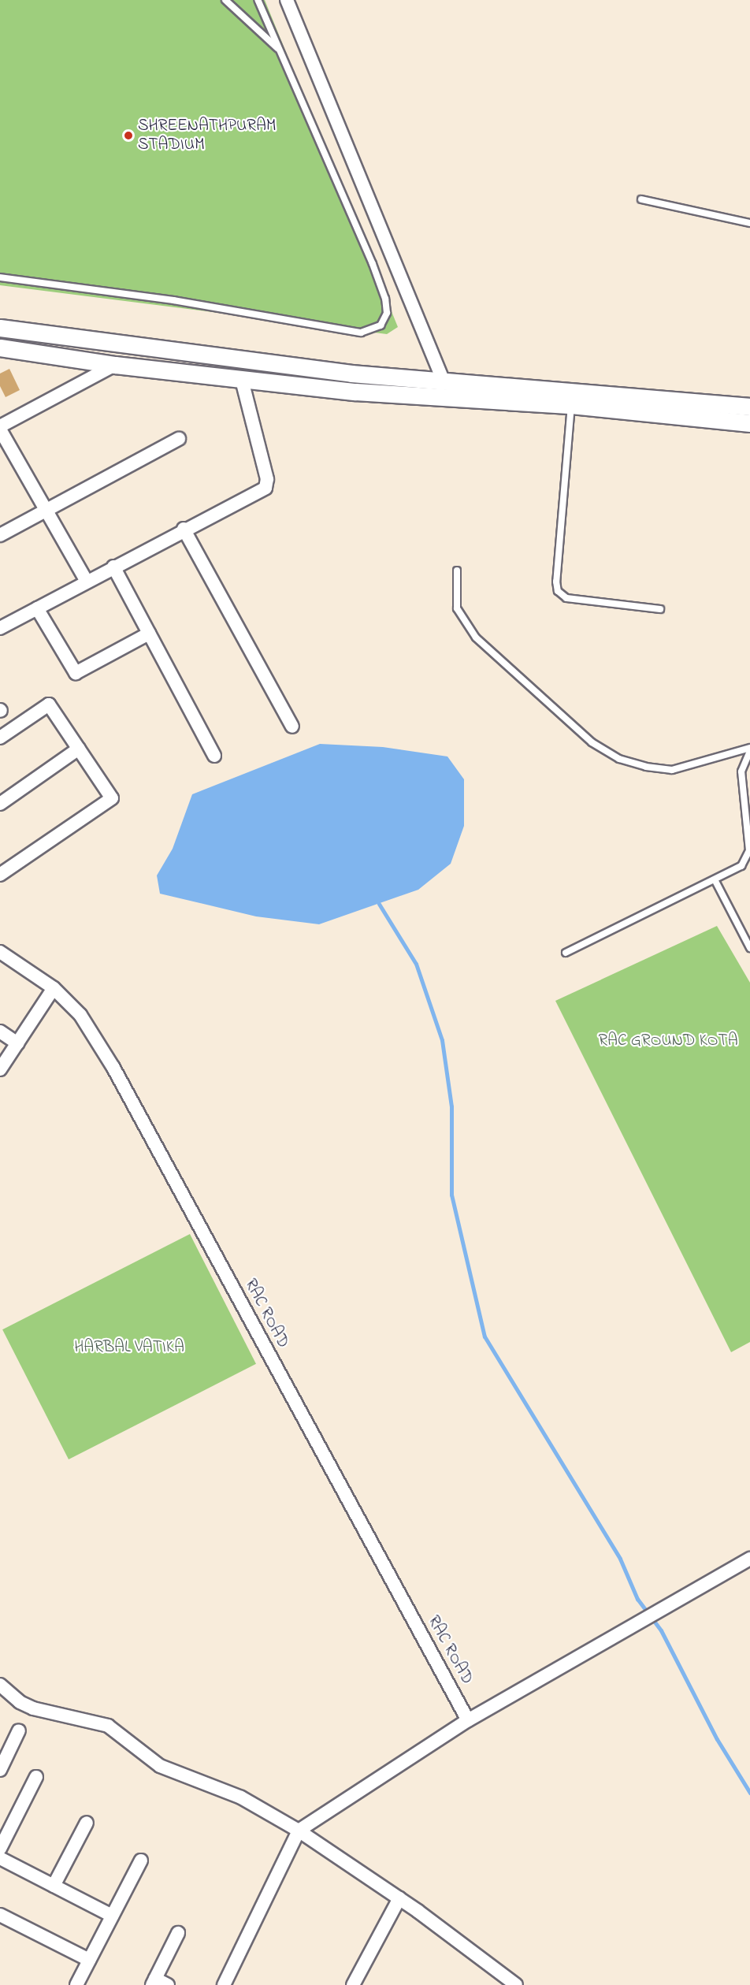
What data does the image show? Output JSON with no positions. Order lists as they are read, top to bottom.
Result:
{
  "streets": {
    "street": ["RAC ROAD"]
  },
  "parks": ["RAC GROUND KOTA", "HARBAL VATIKA"],
  "places": ["SHREENATHPURAM STADIUM"]
}
